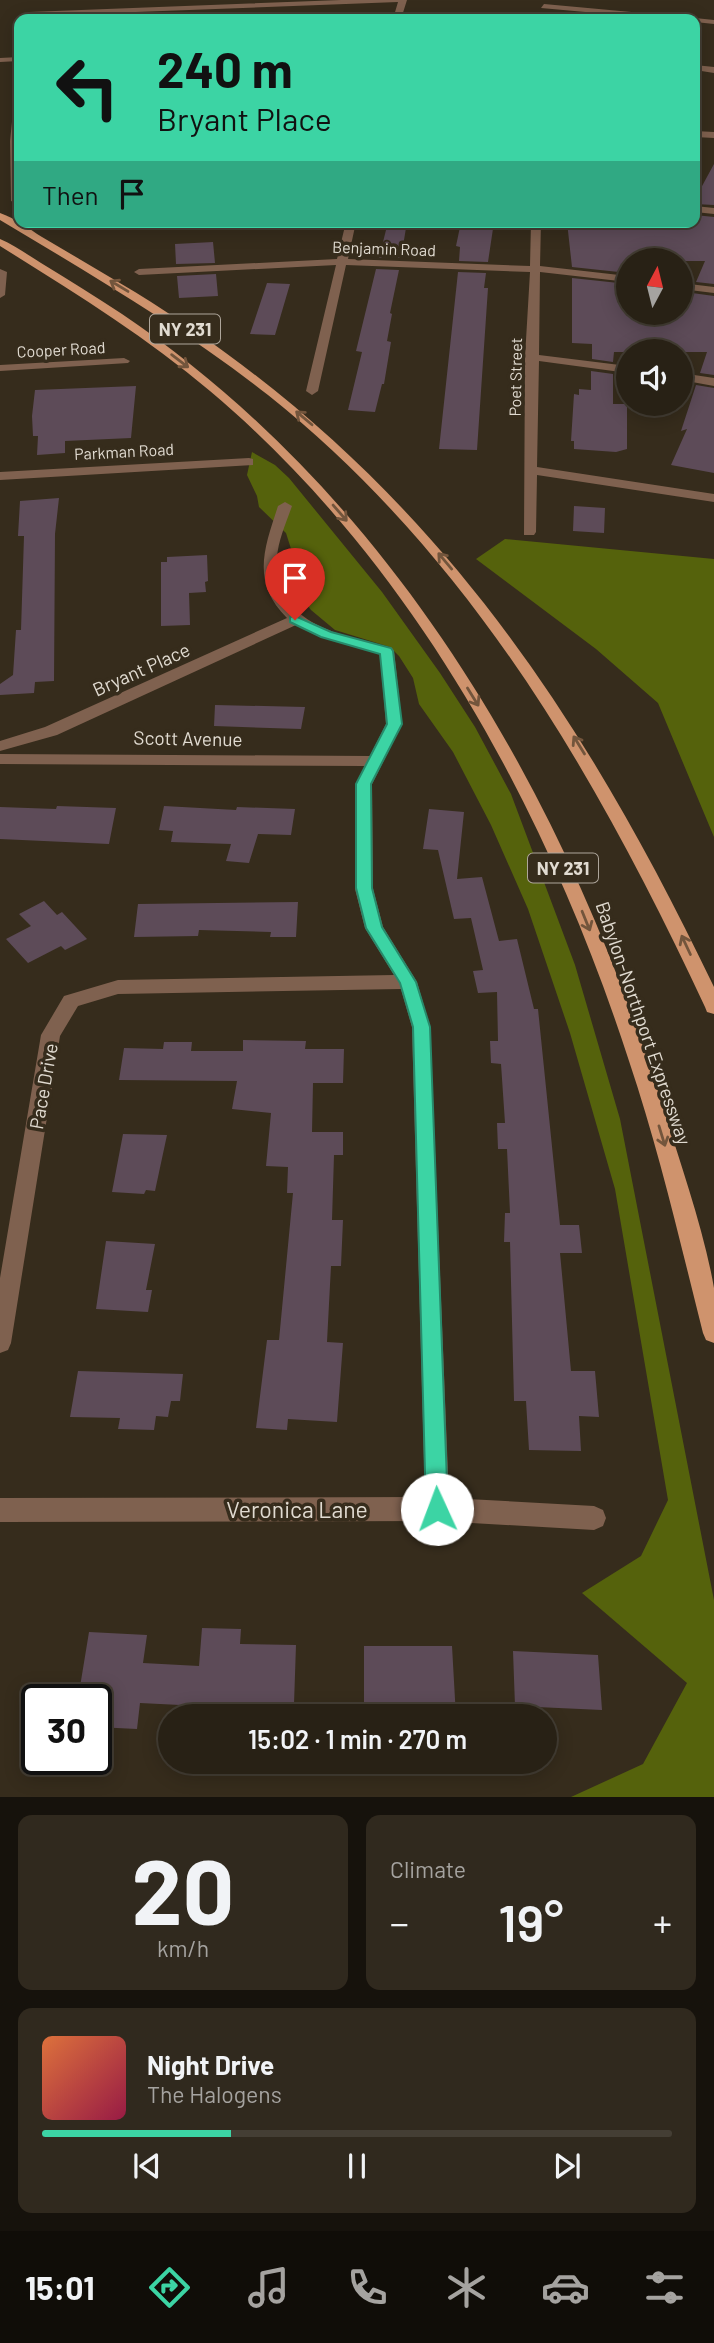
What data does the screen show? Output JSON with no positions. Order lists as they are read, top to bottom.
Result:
{
  "streets": {
    "main road": ["NY 231", "Babylon-Northport Expressway"],
    "street": [
      "Benjamin Road",
      "Cooper Road",
      "Poet Street",
      "Parkman Road",
      "Bryant Place",
      "Scott Avenue",
      "Pace Drive",
      "Veronica Lane"
    ]
  },
  "crossings": [
    ["Benjamin Road", "Poet Street"]
  ],
  "north": "top",
  "page": {
    "turn": ["240 m", "Bryant Place"],
    "then": "Then",
    "limit": "30",
    "trip": "15:02 · 1 min · 270 m",
    "tile": [
      ["20", "km/h"],
      "Climate"
    ],
    "heat": ["−", "19°", "+"],
    "song": ["Night Drive", "The Halogens"],
    "tabs": "15:01"
  }
}
